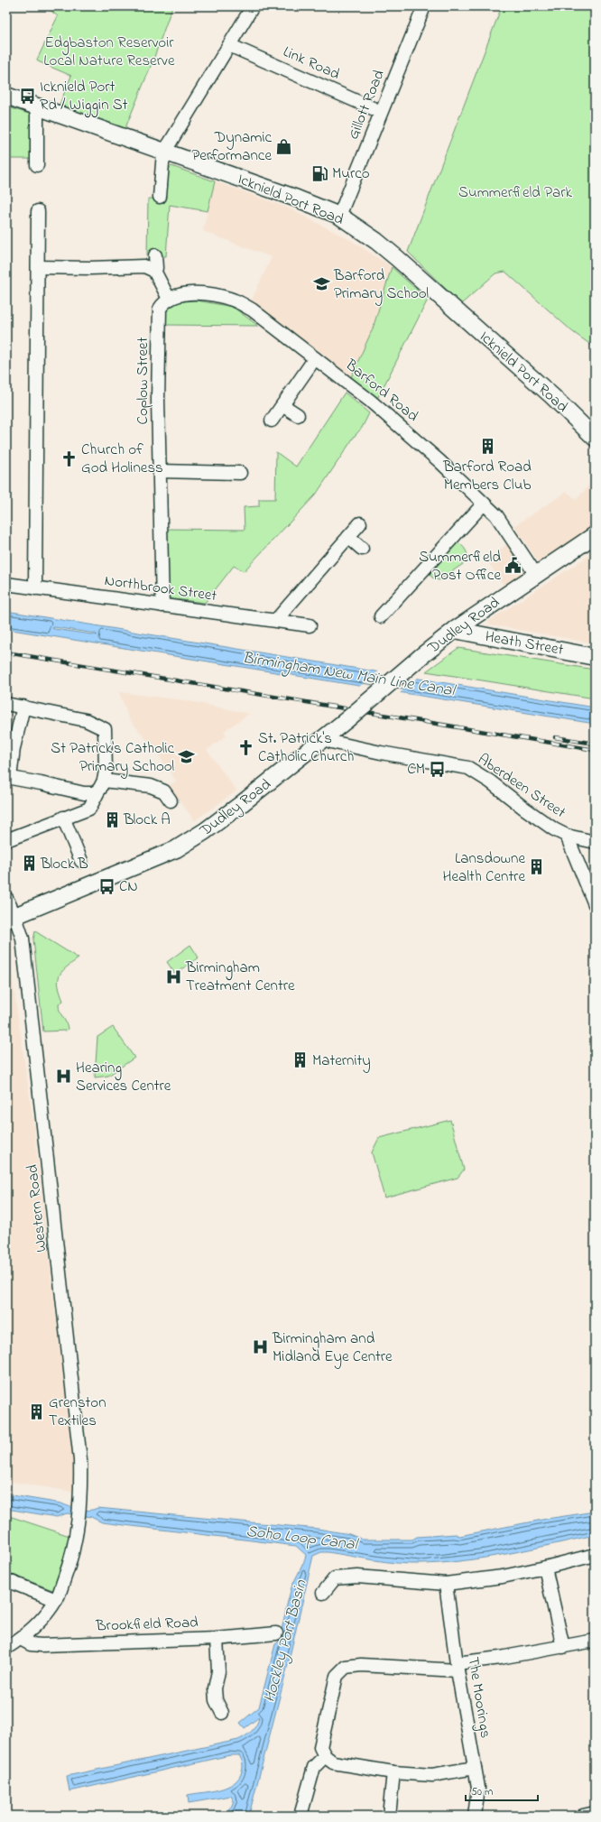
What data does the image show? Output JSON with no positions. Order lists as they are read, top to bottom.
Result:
{
  "streets": {
    "main road": ["Icknield Port Road", "Dudley Road", "Heath Street"],
    "street": [
      "Link Road",
      "Gillott Road",
      "Coplow Street",
      "Barford Road",
      "Northbrook Street",
      "Aberdeen Street",
      "Western Road",
      "Brookfield Road",
      "The Moorings"
    ]
  },
  "crossings": [
    ["Link Road", "Gillott Road"],
    ["Gillott Road", "Icknield Port Road"],
    ["Coplow Street", "Barford Road"],
    ["Coplow Street", "Northbrook Street"],
    ["Barford Road", "Dudley Road"],
    ["Dudley Road", "Heath Street"],
    ["Dudley Road", "Aberdeen Street"],
    ["Dudley Road", "Western Road"],
    ["Western Road", "Brookfield Road"]
  ],
  "water": ["Birmingham New Main Line Canal", "Soho Loop Canal", "Hockley Port Basin"],
  "parks": ["Edgbaston Reservoir Local Nature Reserve", "Summerfield Park"],
  "places": {
    "bus stop": ["Icknield Port Rd / Wiggin St", "CM", "CN"],
    "shop": ["Dynamic Performance"],
    "fuel station": ["Murco"],
    "school or university": ["Barford Primary School", "St Patrick's Catholic Primary School"],
    "building": [
      "Barford Road Members Club",
      "Block A",
      "Block B",
      "Lansdowne Health Centre",
      "Maternity",
      "Grenston Textiles"
    ],
    "church": ["Church of God Holiness", "St. Patrick's Catholic Church"],
    "public building": ["Summerfield Post Office"],
    "hospital": ["Birmingham Treatment Centre", "Hearing Services Centre", "Birmingham and Midland Eye Centre"]
  },
  "scale_bar": "50 m"
}
